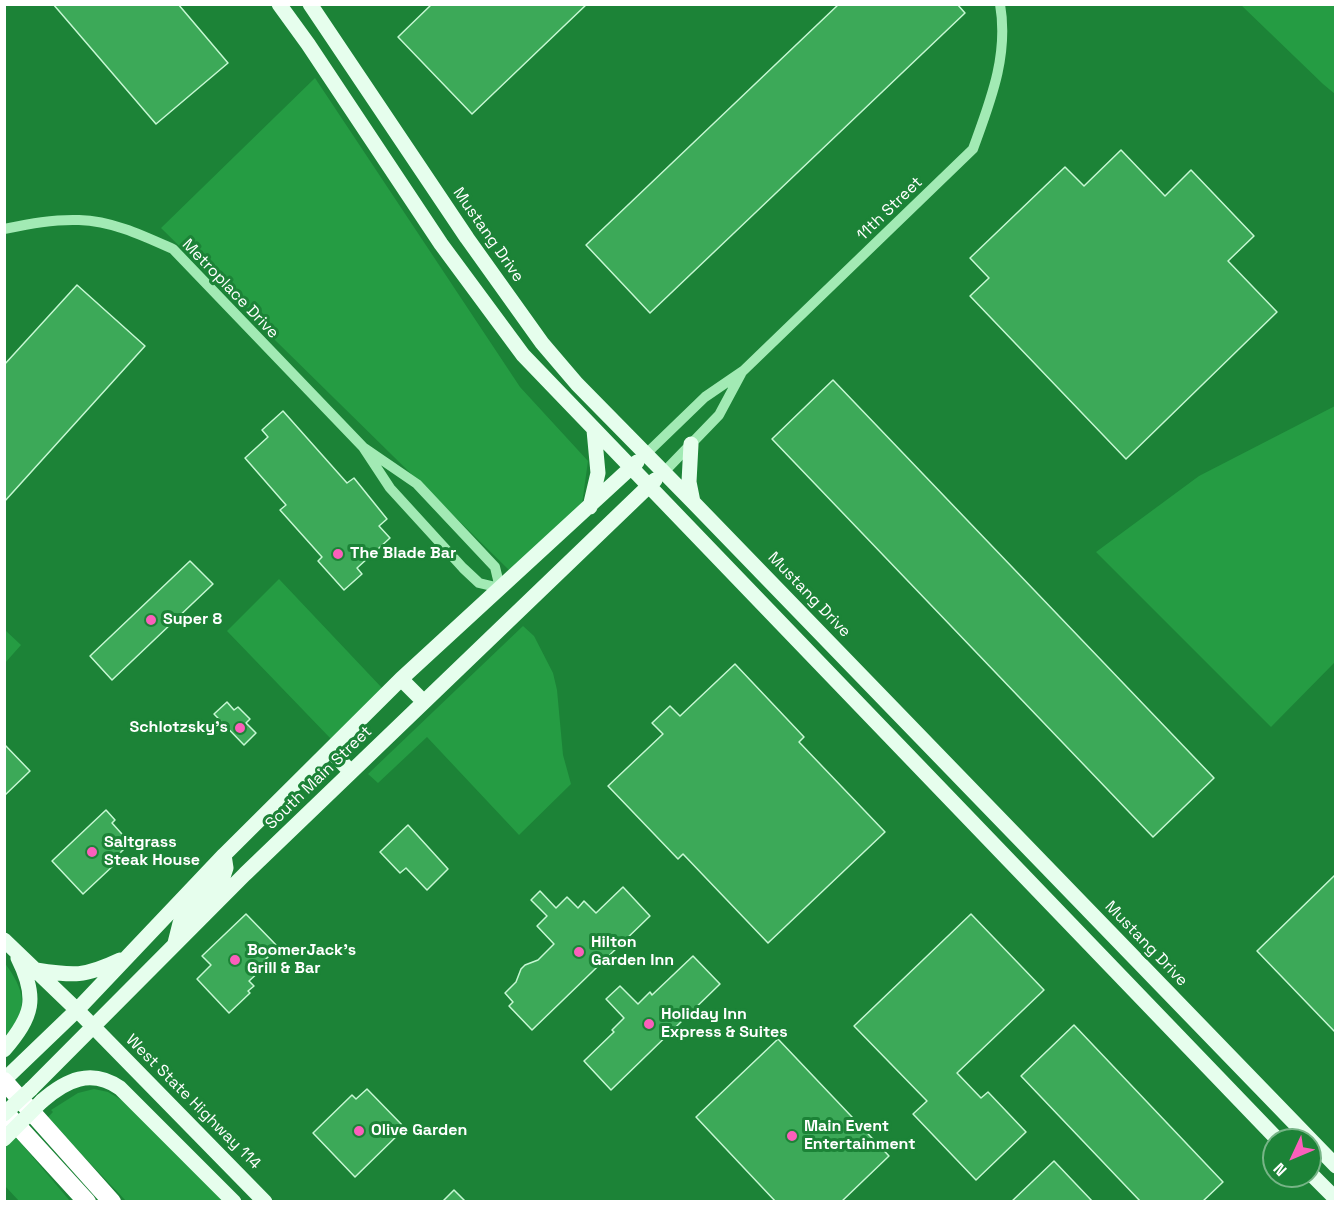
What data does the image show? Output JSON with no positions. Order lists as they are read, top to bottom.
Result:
{
  "streets": {
    "main road": ["Mustang Drive", "South Main Street", "West State Highway 114"],
    "street": ["11th Street", "Metroplace Drive"]
  },
  "crossings": [
    ["11th Street", "Mustang Drive"],
    ["11th Street", "South Main Street"],
    ["Mustang Drive", "South Main Street"],
    ["Metroplace Drive", "South Main Street"],
    ["South Main Street", "West State Highway 114"]
  ],
  "places": [
    "The Blade Bar",
    "Super 8",
    "Schlotzsky's",
    "Saltgrass Steak House",
    "Hilton Garden Inn",
    "BoomerJack's Grill & Bar",
    "Holiday Inn Express & Suites",
    "Olive Garden",
    "Main Event Entertainment"
  ],
  "north": "bottom left"
}
